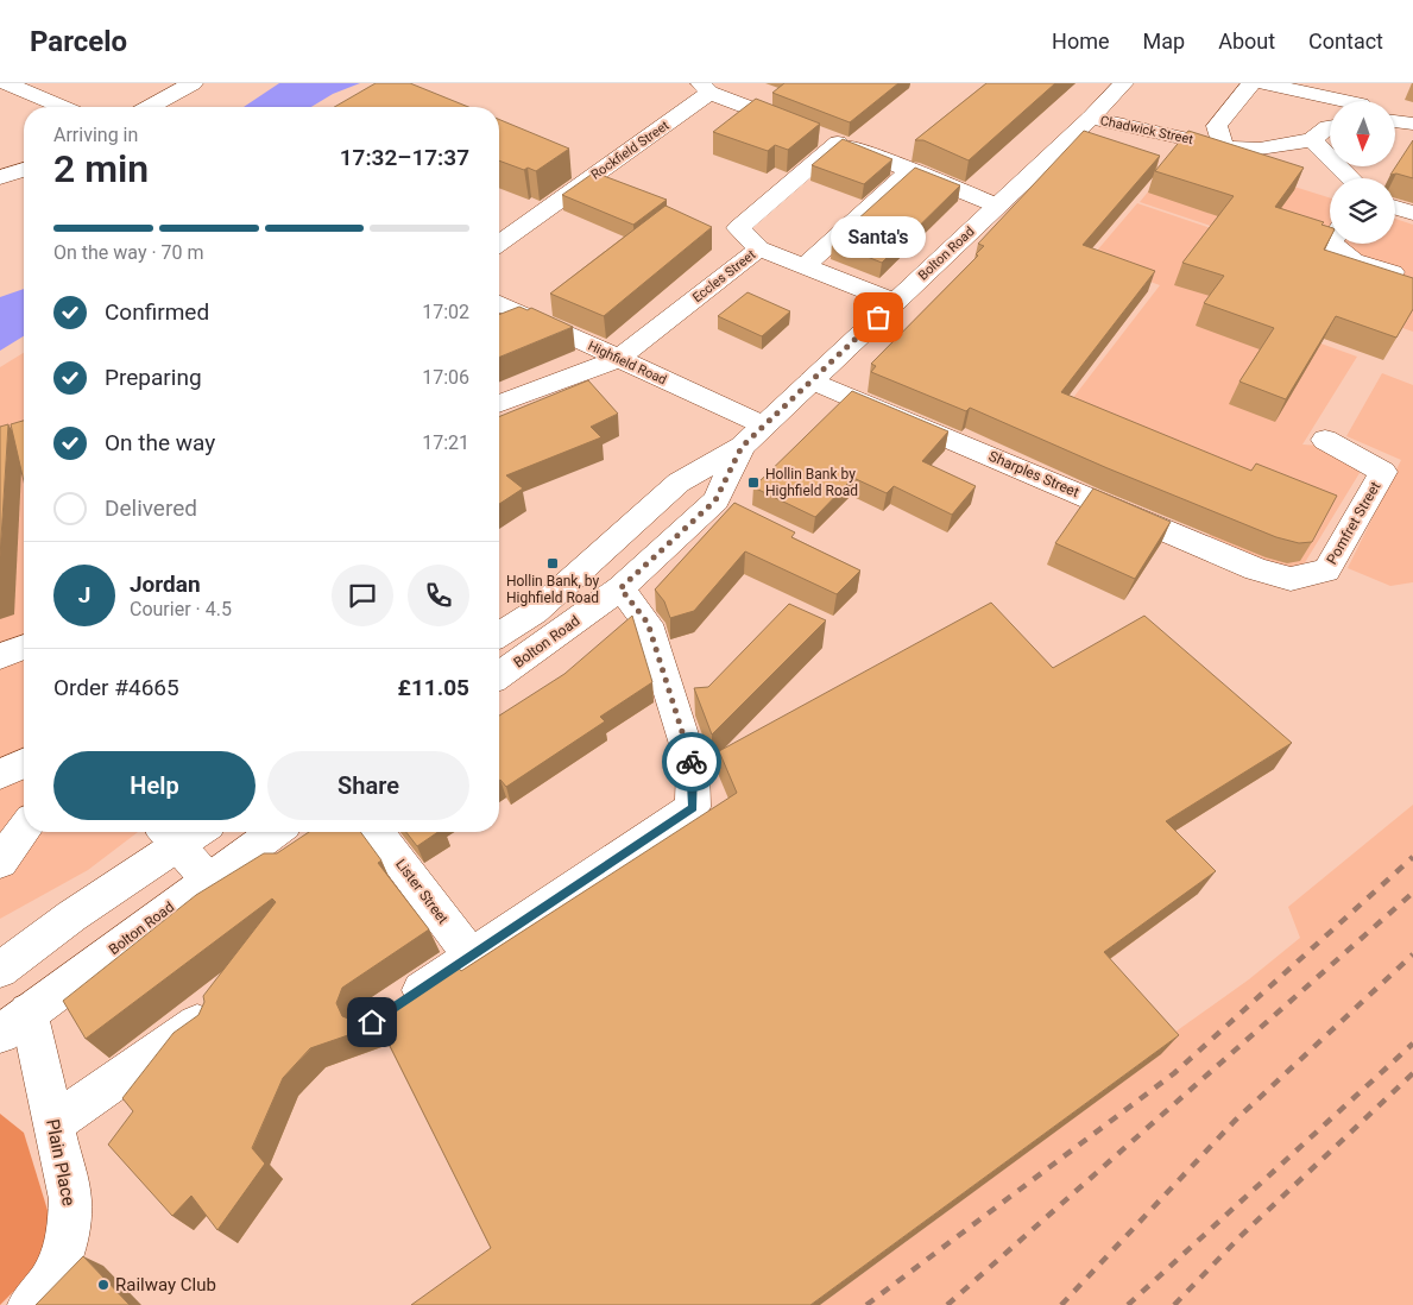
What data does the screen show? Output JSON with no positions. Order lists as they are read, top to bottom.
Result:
{
  "streets": {
    "main road": [
      "Chadwick Street",
      "Rockfield Street",
      "Bolton Road",
      "Eccles Street",
      "Highfield Road",
      "Sharples Street",
      "Pomfret Street",
      "Lister Street",
      "Plain Place"
    ]
  },
  "crossings": [
    ["Chadwick Street", "Bolton Road"],
    ["Bolton Road", "Highfield Road"],
    ["Bolton Road", "Sharples Street"],
    ["Bolton Road", "Plain Place"],
    ["Eccles Street", "Highfield Road"],
    ["Sharples Street", "Pomfret Street"]
  ],
  "places": {
    "other": ["Santa's", "Railway Club"],
    "transit": ["Hollin Bank by Highfield Road", "Hollin Bank, by Highfield Road"]
  },
  "north": "bottom",
  "page": {
    "header": "Parcelo",
    "nav": [
      "Home",
      "Map",
      "About",
      "Contact"
    ],
    "heading": ["2 min", "Arriving in", "17:32–17:37"],
    "panel": [
      "Jordan",
      "Courier · 4.5",
      "Order #4665",
      "£11.05"
    ],
    "bar": "On the way · 70 m",
    "bubble": "Santa's",
    "list": [
      ["Confirmed", "17:02"],
      ["Preparing", "17:06"],
      ["On the way", "17:21"],
      "Delivered"
    ],
    "round": "J",
    "buttons": ["Help", "Share"]
  }
}
